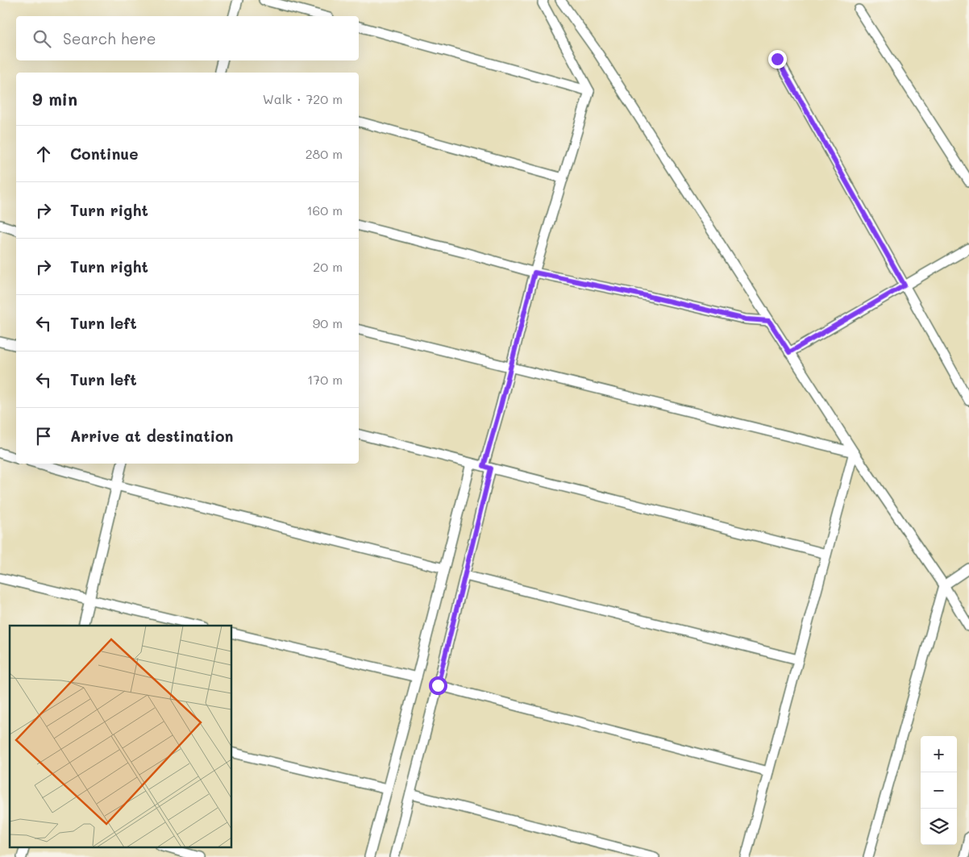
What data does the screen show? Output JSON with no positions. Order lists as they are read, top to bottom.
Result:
{
  "page": {
    "search": "Search here",
    "heading": ["9 min", "Walk · 720 m"],
    "list": [
      ["Continue", "280 m"],
      ["Turn right", "160 m"],
      ["Turn right", "20 m"],
      ["Turn left", "90 m"],
      ["Turn left", "170 m"],
      "Arrive at destination"
    ],
    "map_buttons": ["+", "−"]
  }
}
